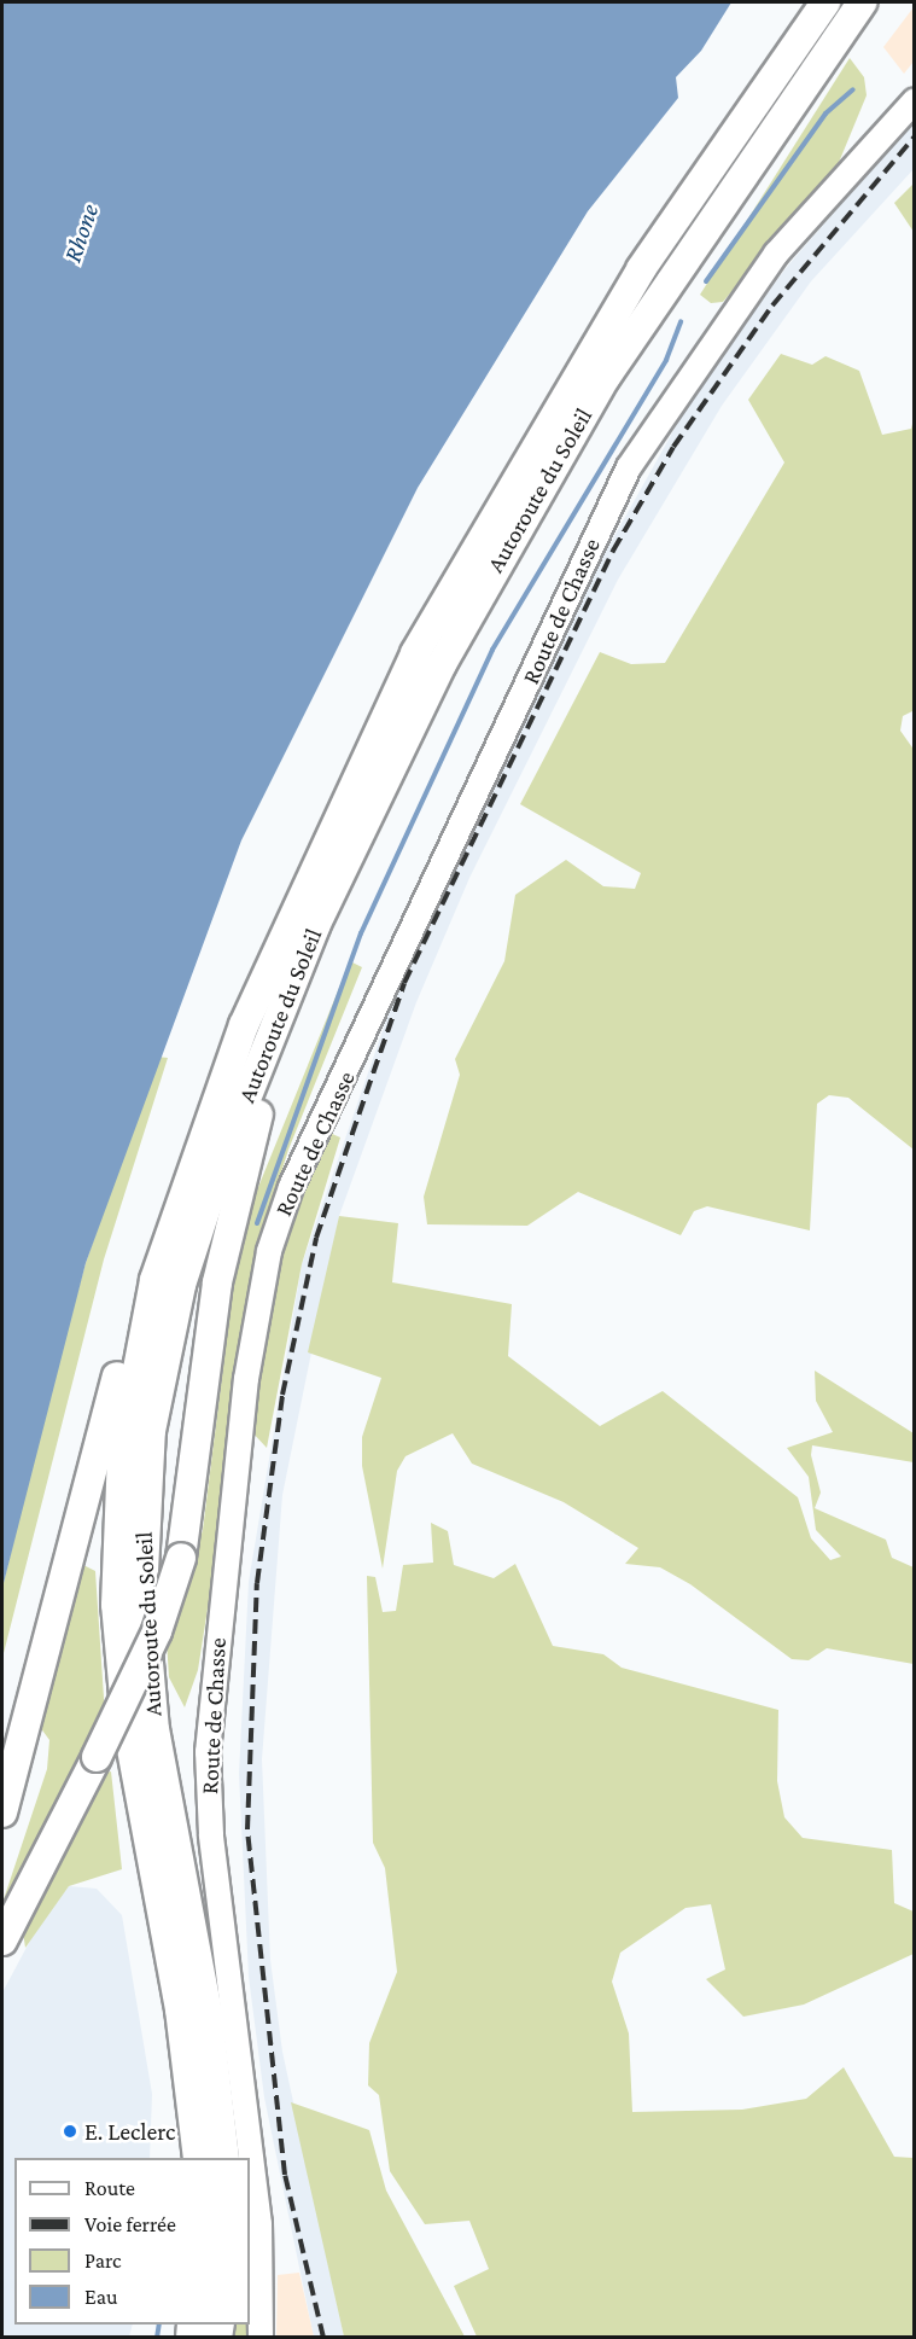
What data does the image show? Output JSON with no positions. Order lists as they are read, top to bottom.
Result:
{
  "streets": {
    "highway": ["Autoroute du Soleil"],
    "main road": ["Route de Chasse"]
  },
  "water": ["Rhone"],
  "places": ["E. Leclerc"],
  "legend": [
    "Route",
    "Voie ferrée",
    "Parc",
    "Eau"
  ]
}
